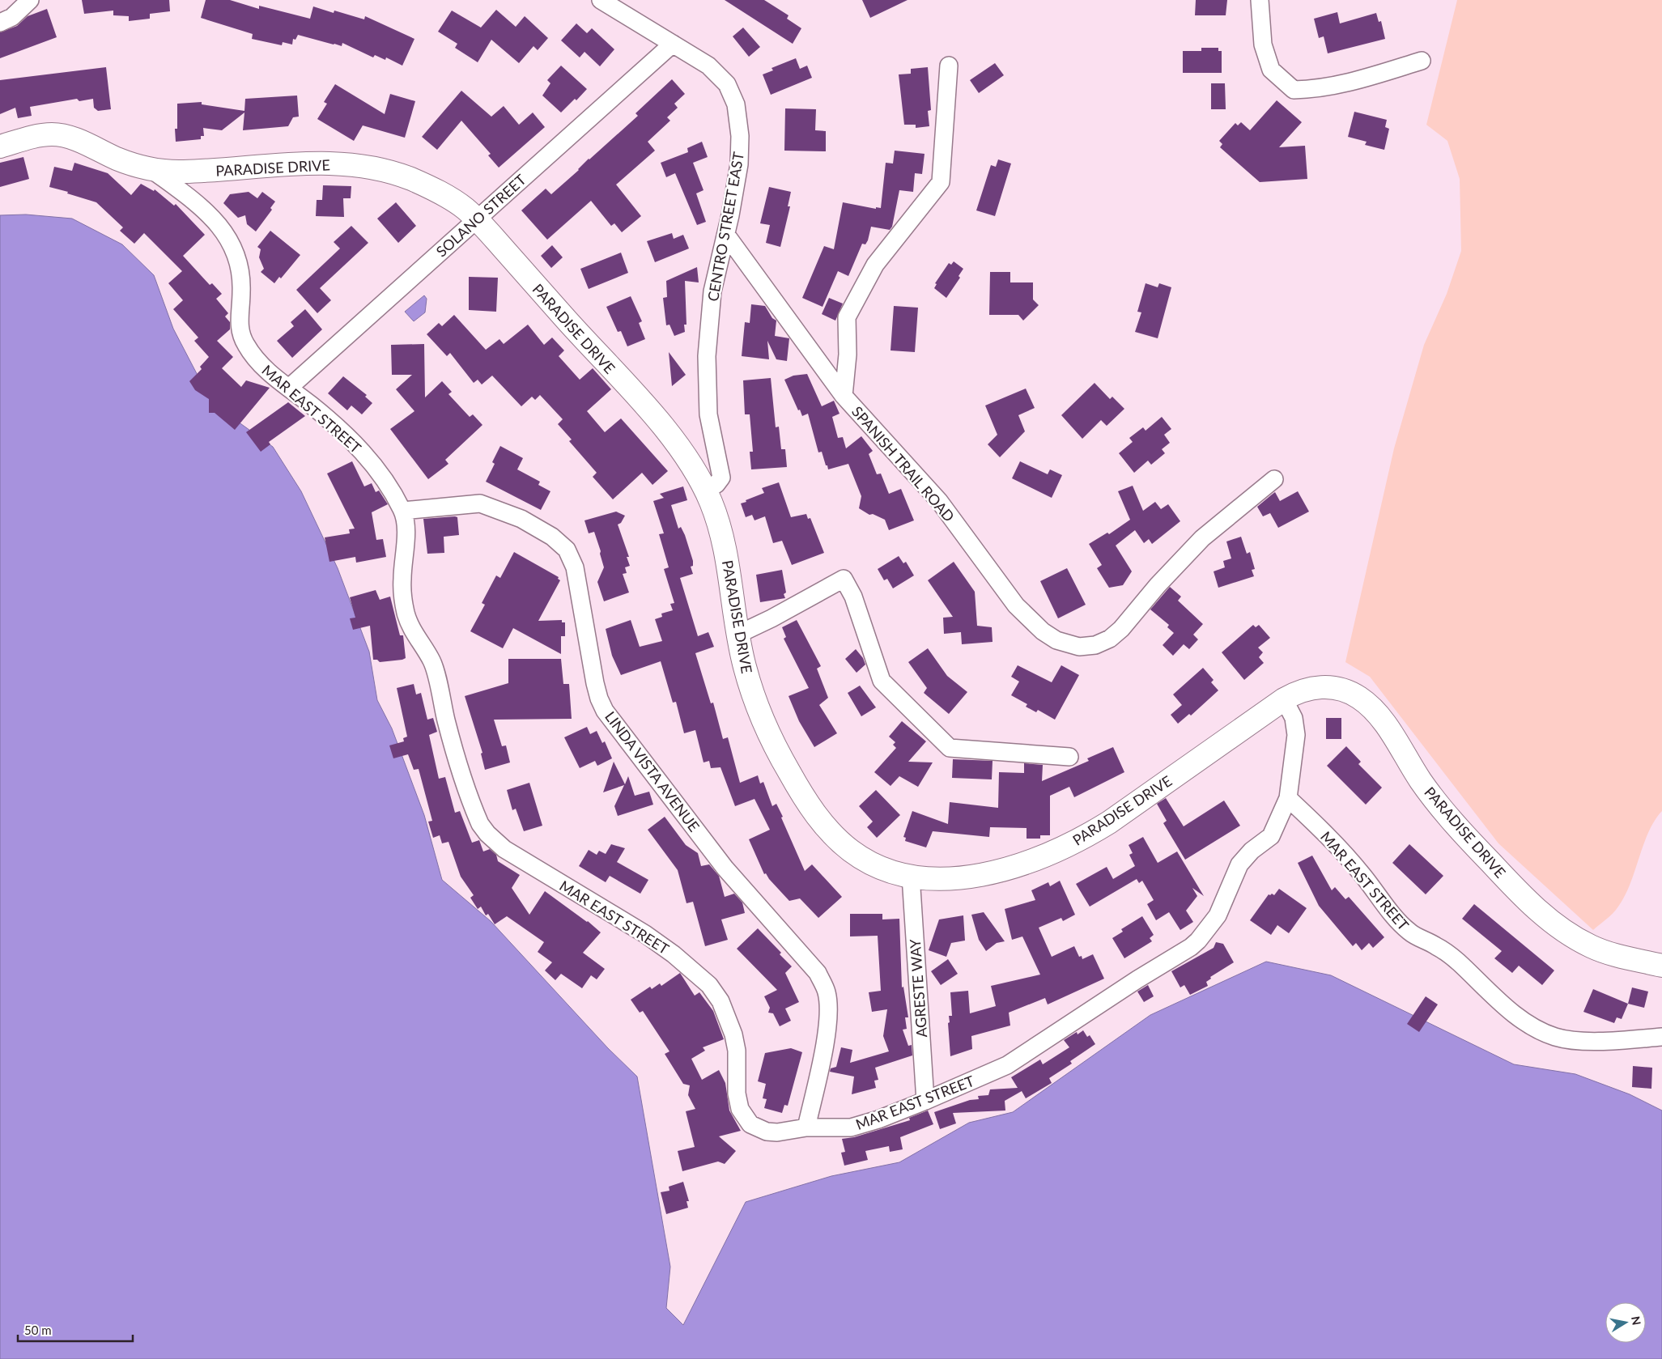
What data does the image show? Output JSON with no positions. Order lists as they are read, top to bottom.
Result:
{
  "streets": {
    "street": [
      "PARADISE DRIVE",
      "SOLANO STREET",
      "CENTRO STREET EAST",
      "MAR EAST STREET",
      "SPANISH TRAIL ROAD",
      "LINDA VISTA AVENUE",
      "AGRESTE WAY"
    ]
  },
  "crossings": [
    ["PARADISE DRIVE", "SOLANO STREET"],
    ["PARADISE DRIVE", "CENTRO STREET EAST"],
    ["PARADISE DRIVE", "MAR EAST STREET"],
    ["PARADISE DRIVE", "AGRESTE WAY"],
    ["SOLANO STREET", "CENTRO STREET EAST"],
    ["SOLANO STREET", "MAR EAST STREET"],
    ["CENTRO STREET EAST", "SPANISH TRAIL ROAD"],
    ["MAR EAST STREET", "LINDA VISTA AVENUE"],
    ["MAR EAST STREET", "AGRESTE WAY"]
  ],
  "scale_bar": "50 m",
  "north": "right"
}
